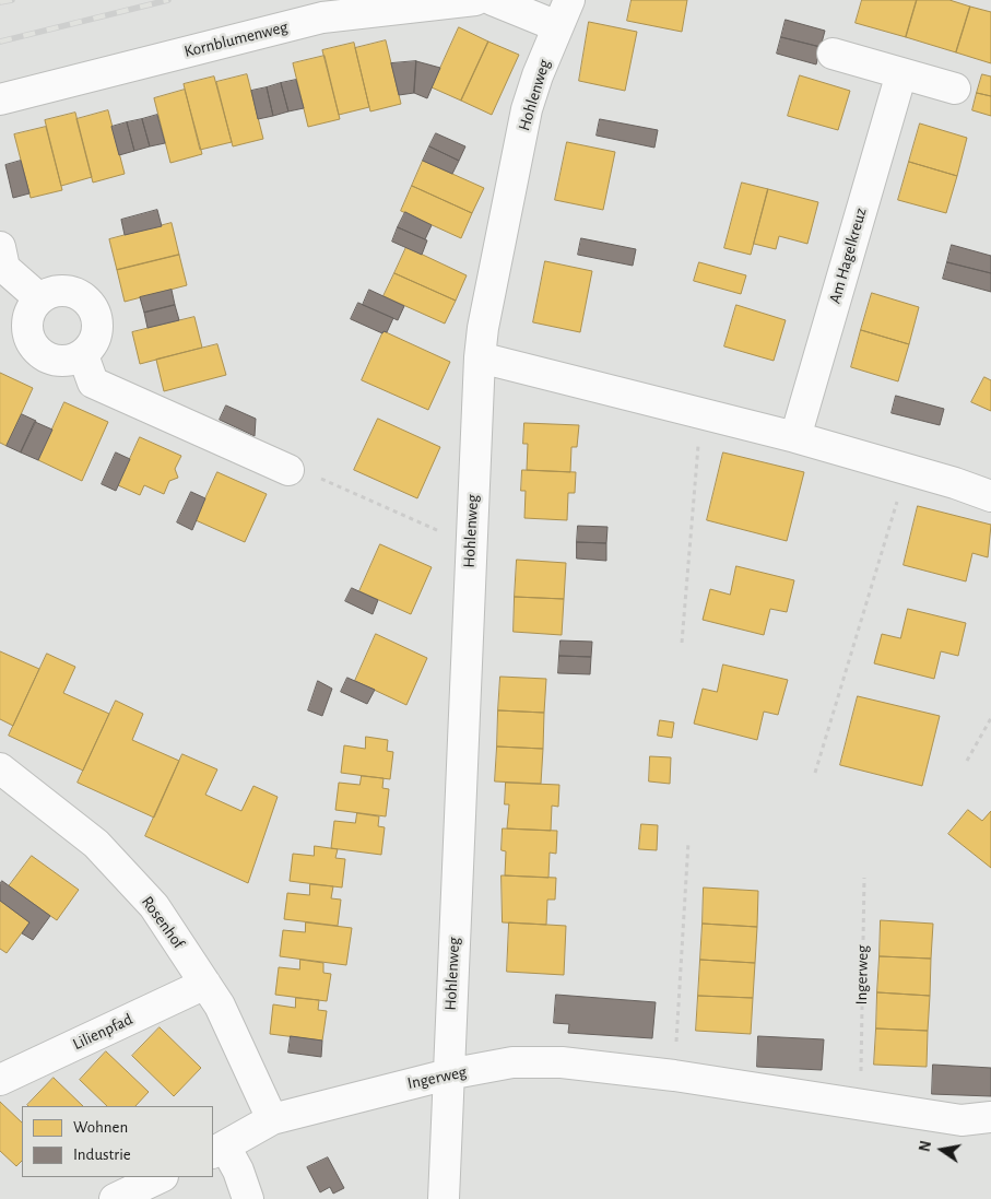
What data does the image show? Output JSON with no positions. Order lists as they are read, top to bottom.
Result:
{
  "streets": {
    "street": [
      "Kornblumenweg",
      "Hohlenweg",
      "Am Hagelkreuz",
      "Rosenhof",
      "Ingerweg",
      "Lilienpfad"
    ]
  },
  "crossings": [
    ["Hohlenweg", "Ingerweg"],
    ["Rosenhof", "Ingerweg"],
    ["Rosenhof", "Lilienpfad"]
  ],
  "legend": ["Wohnen", "Industrie"],
  "north": "left"
}
